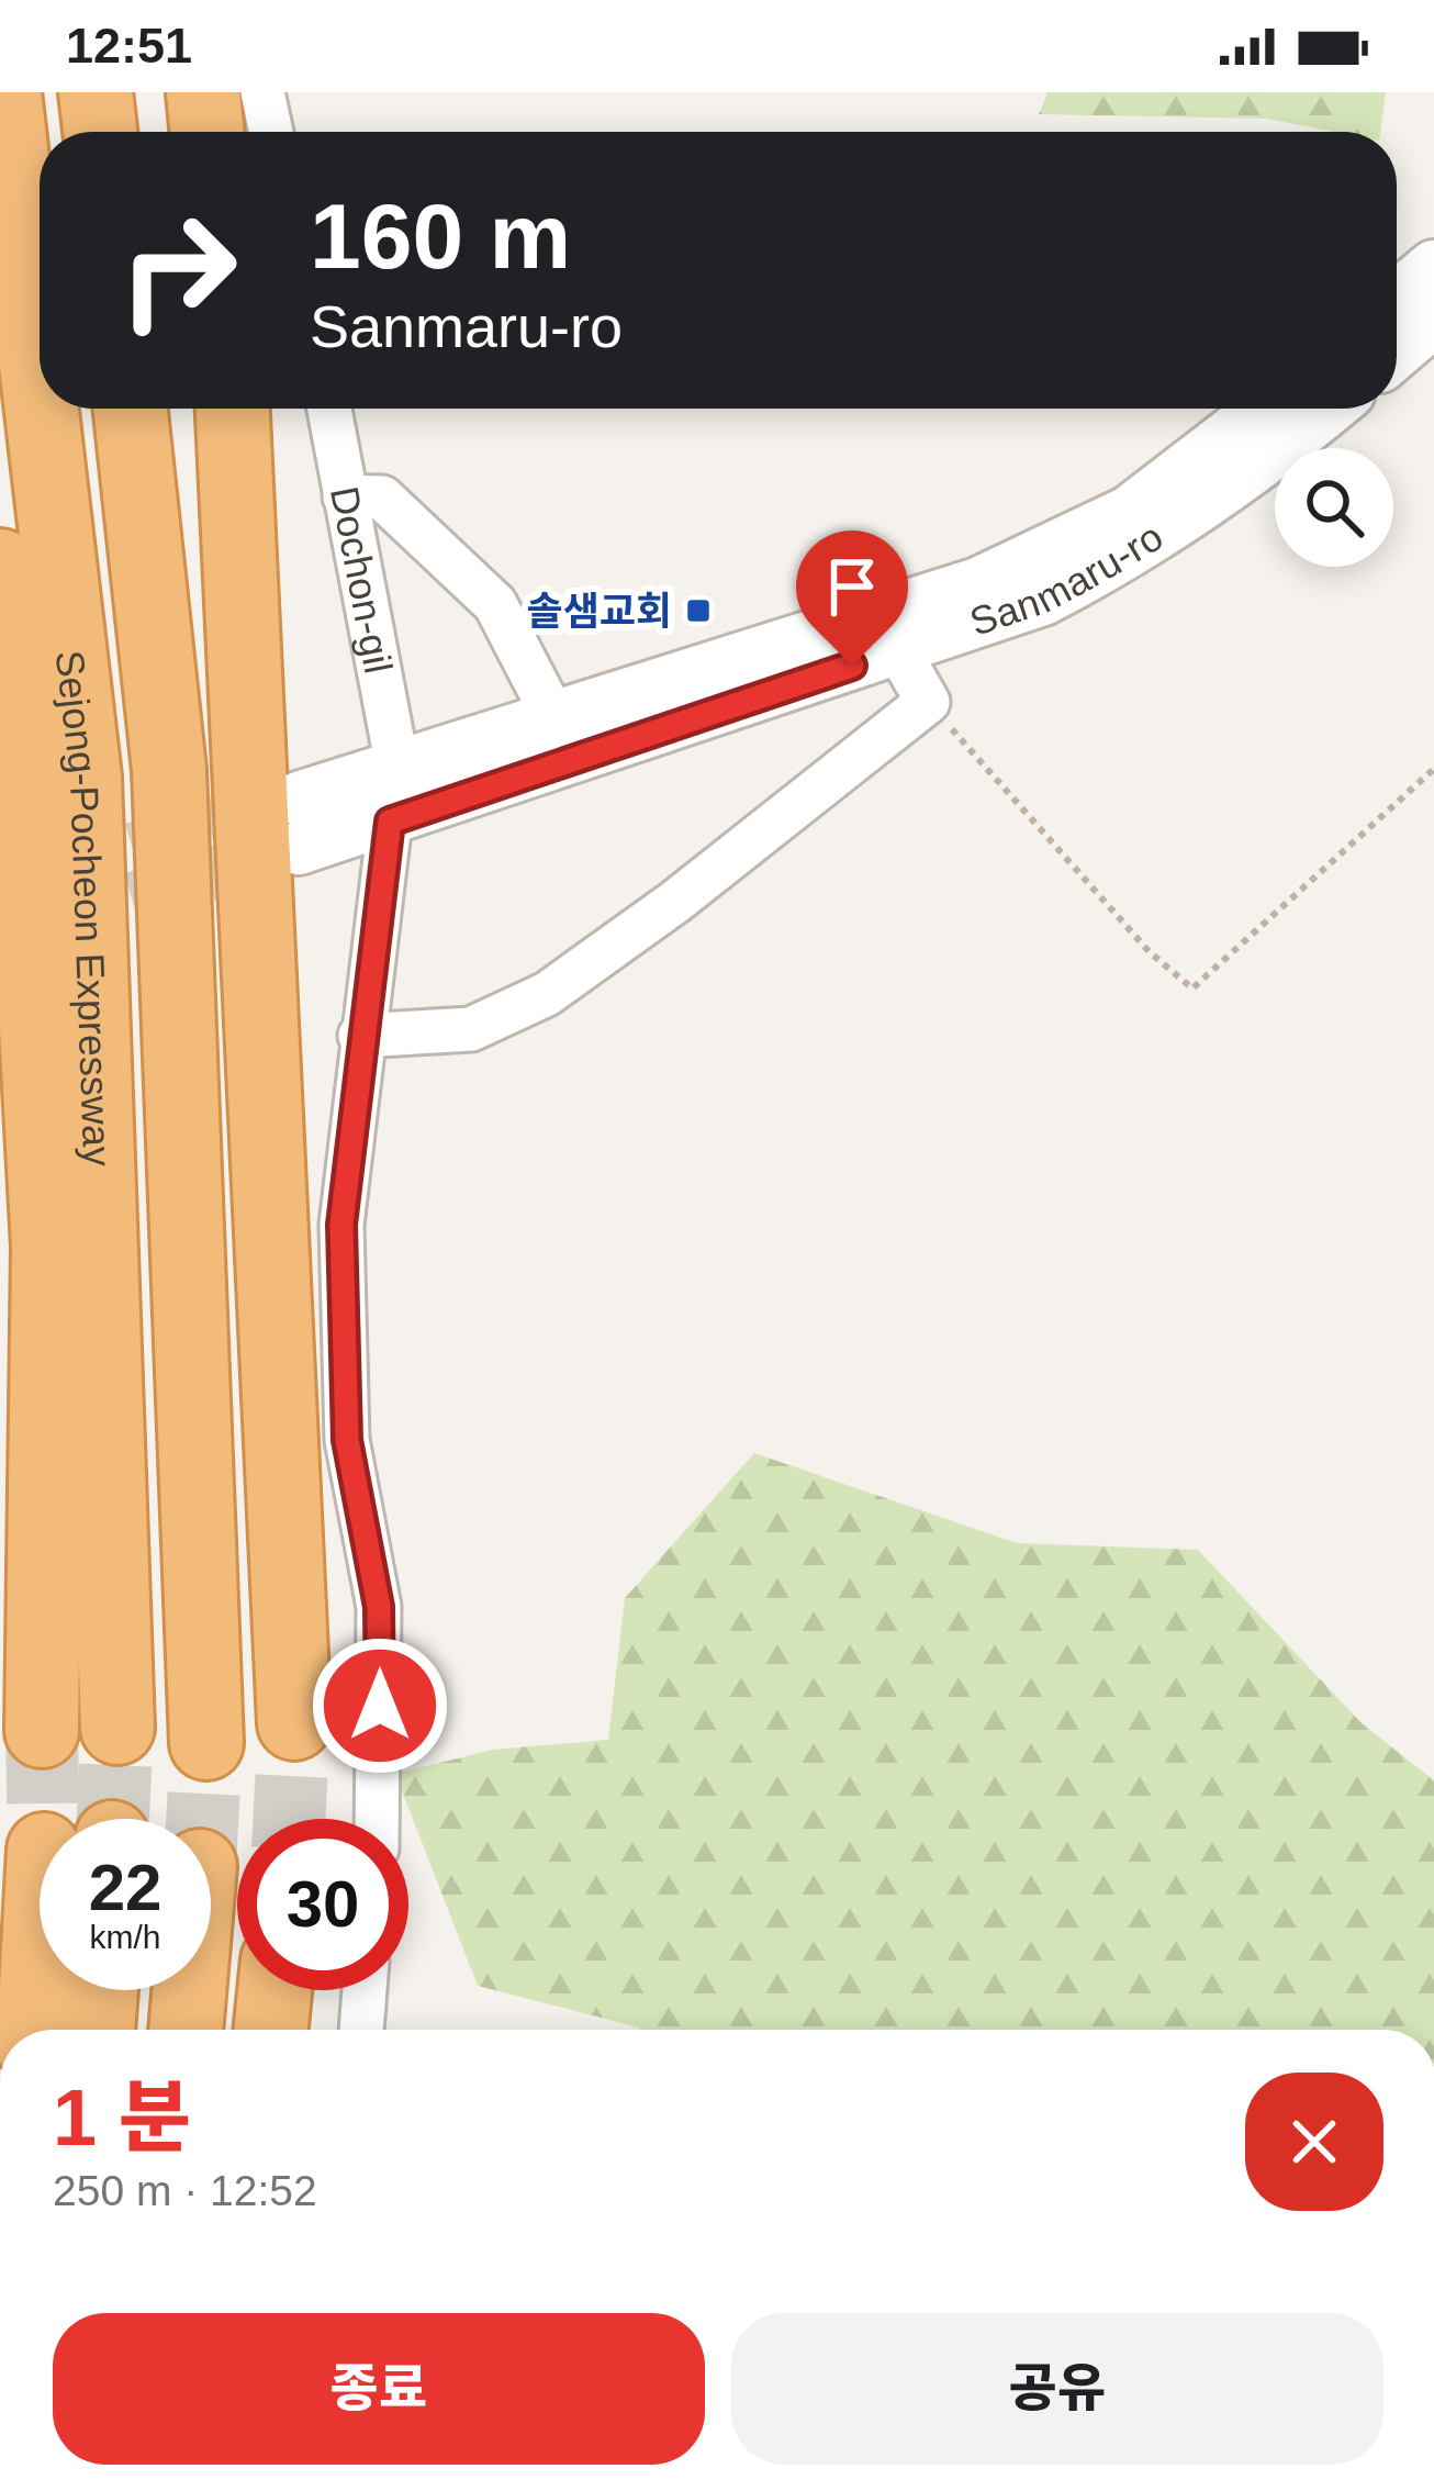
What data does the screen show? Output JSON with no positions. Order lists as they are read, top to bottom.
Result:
{
  "streets": {
    "highway": ["Sejong-Pocheon Expressway"],
    "street": ["Sanmaru-ro", "Dochon-gil"]
  },
  "crossings": [
    ["Sanmaru-ro", "Dochon-gil"]
  ],
  "places": {
    "transit": ["솔샘교회"]
  },
  "page": {
    "status": "12:51",
    "turn": ["160 m", "Sanmaru-ro"],
    "speed": "22 km/h",
    "limit": "30",
    "heading": ["1 분", "250 m · 12:52"],
    "buttons": ["종료", "공유"]
  }
}
